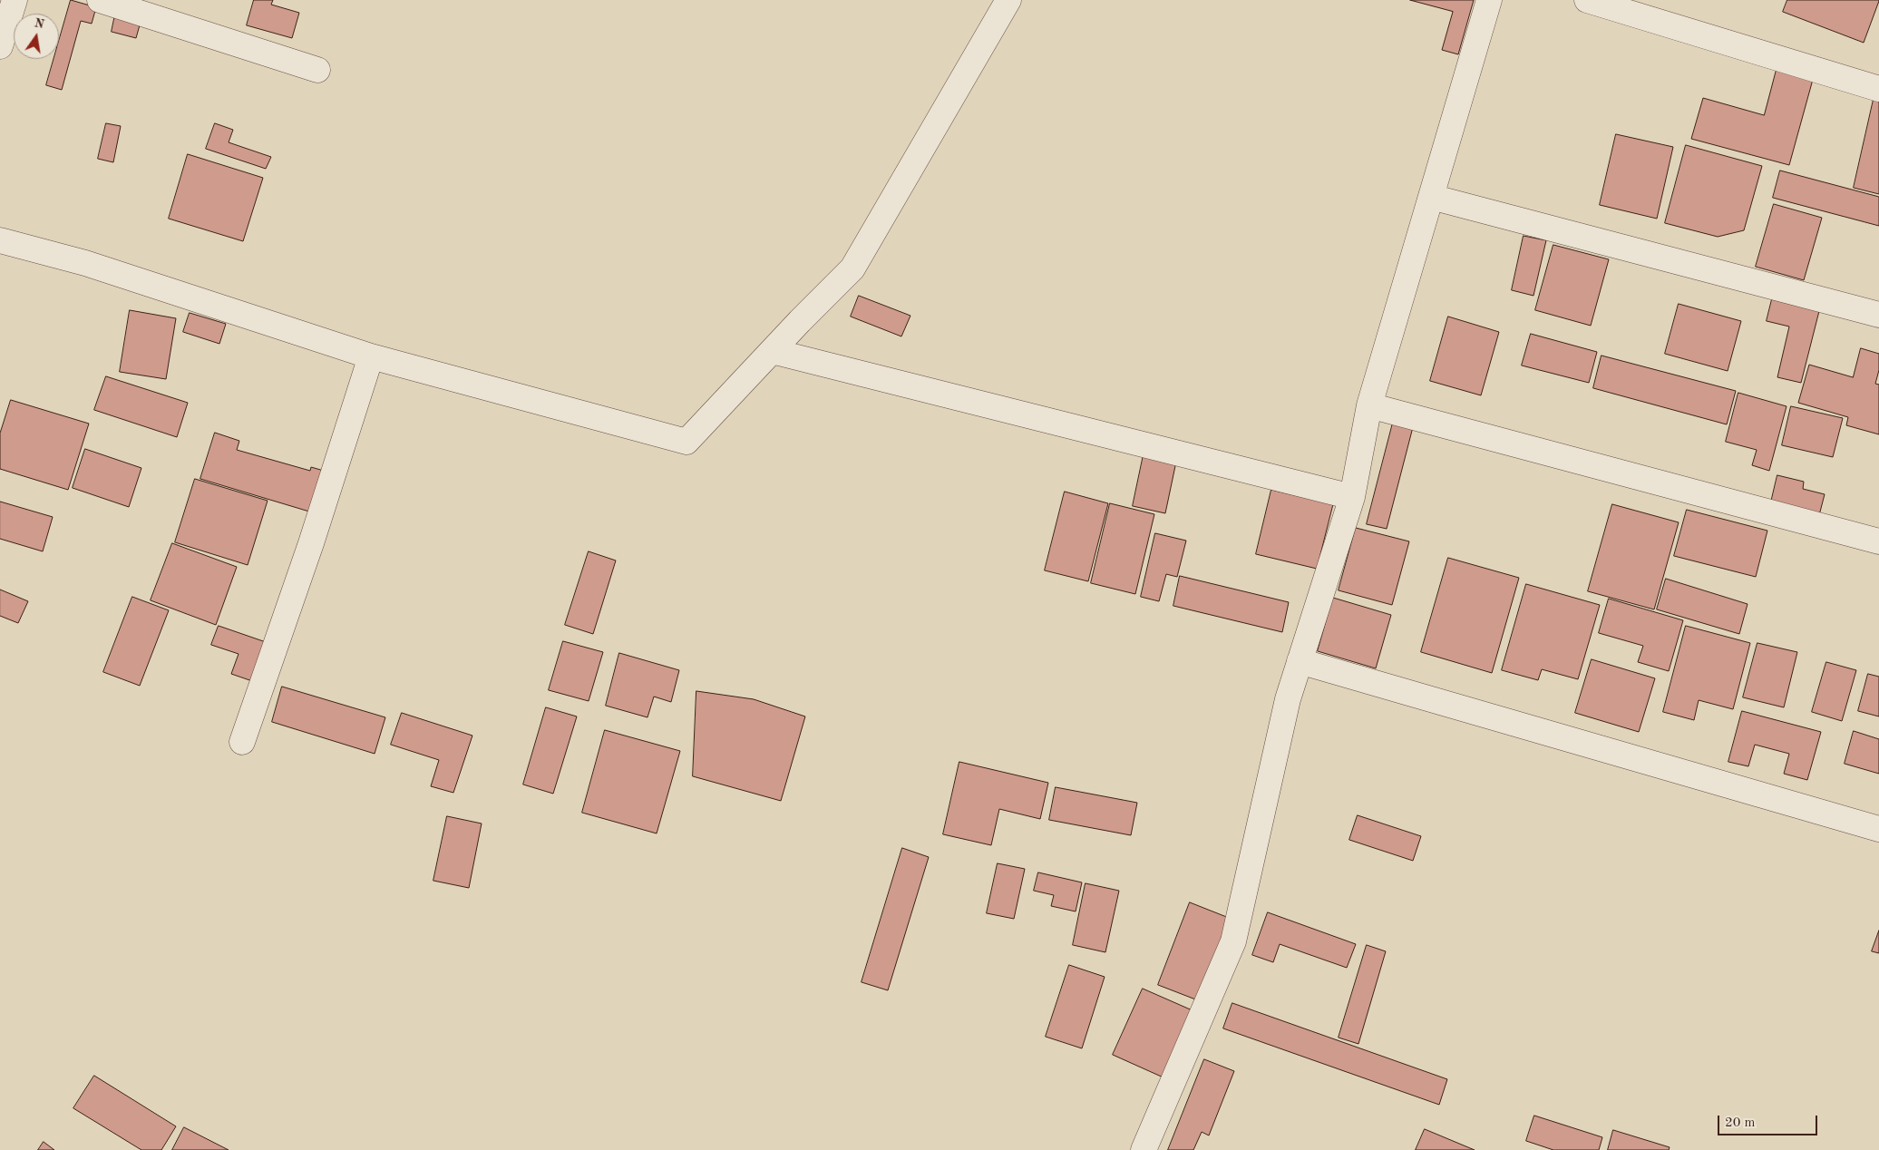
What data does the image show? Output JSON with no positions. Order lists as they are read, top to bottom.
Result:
{
  "scale_bar": "20 m",
  "north": "top"
}
